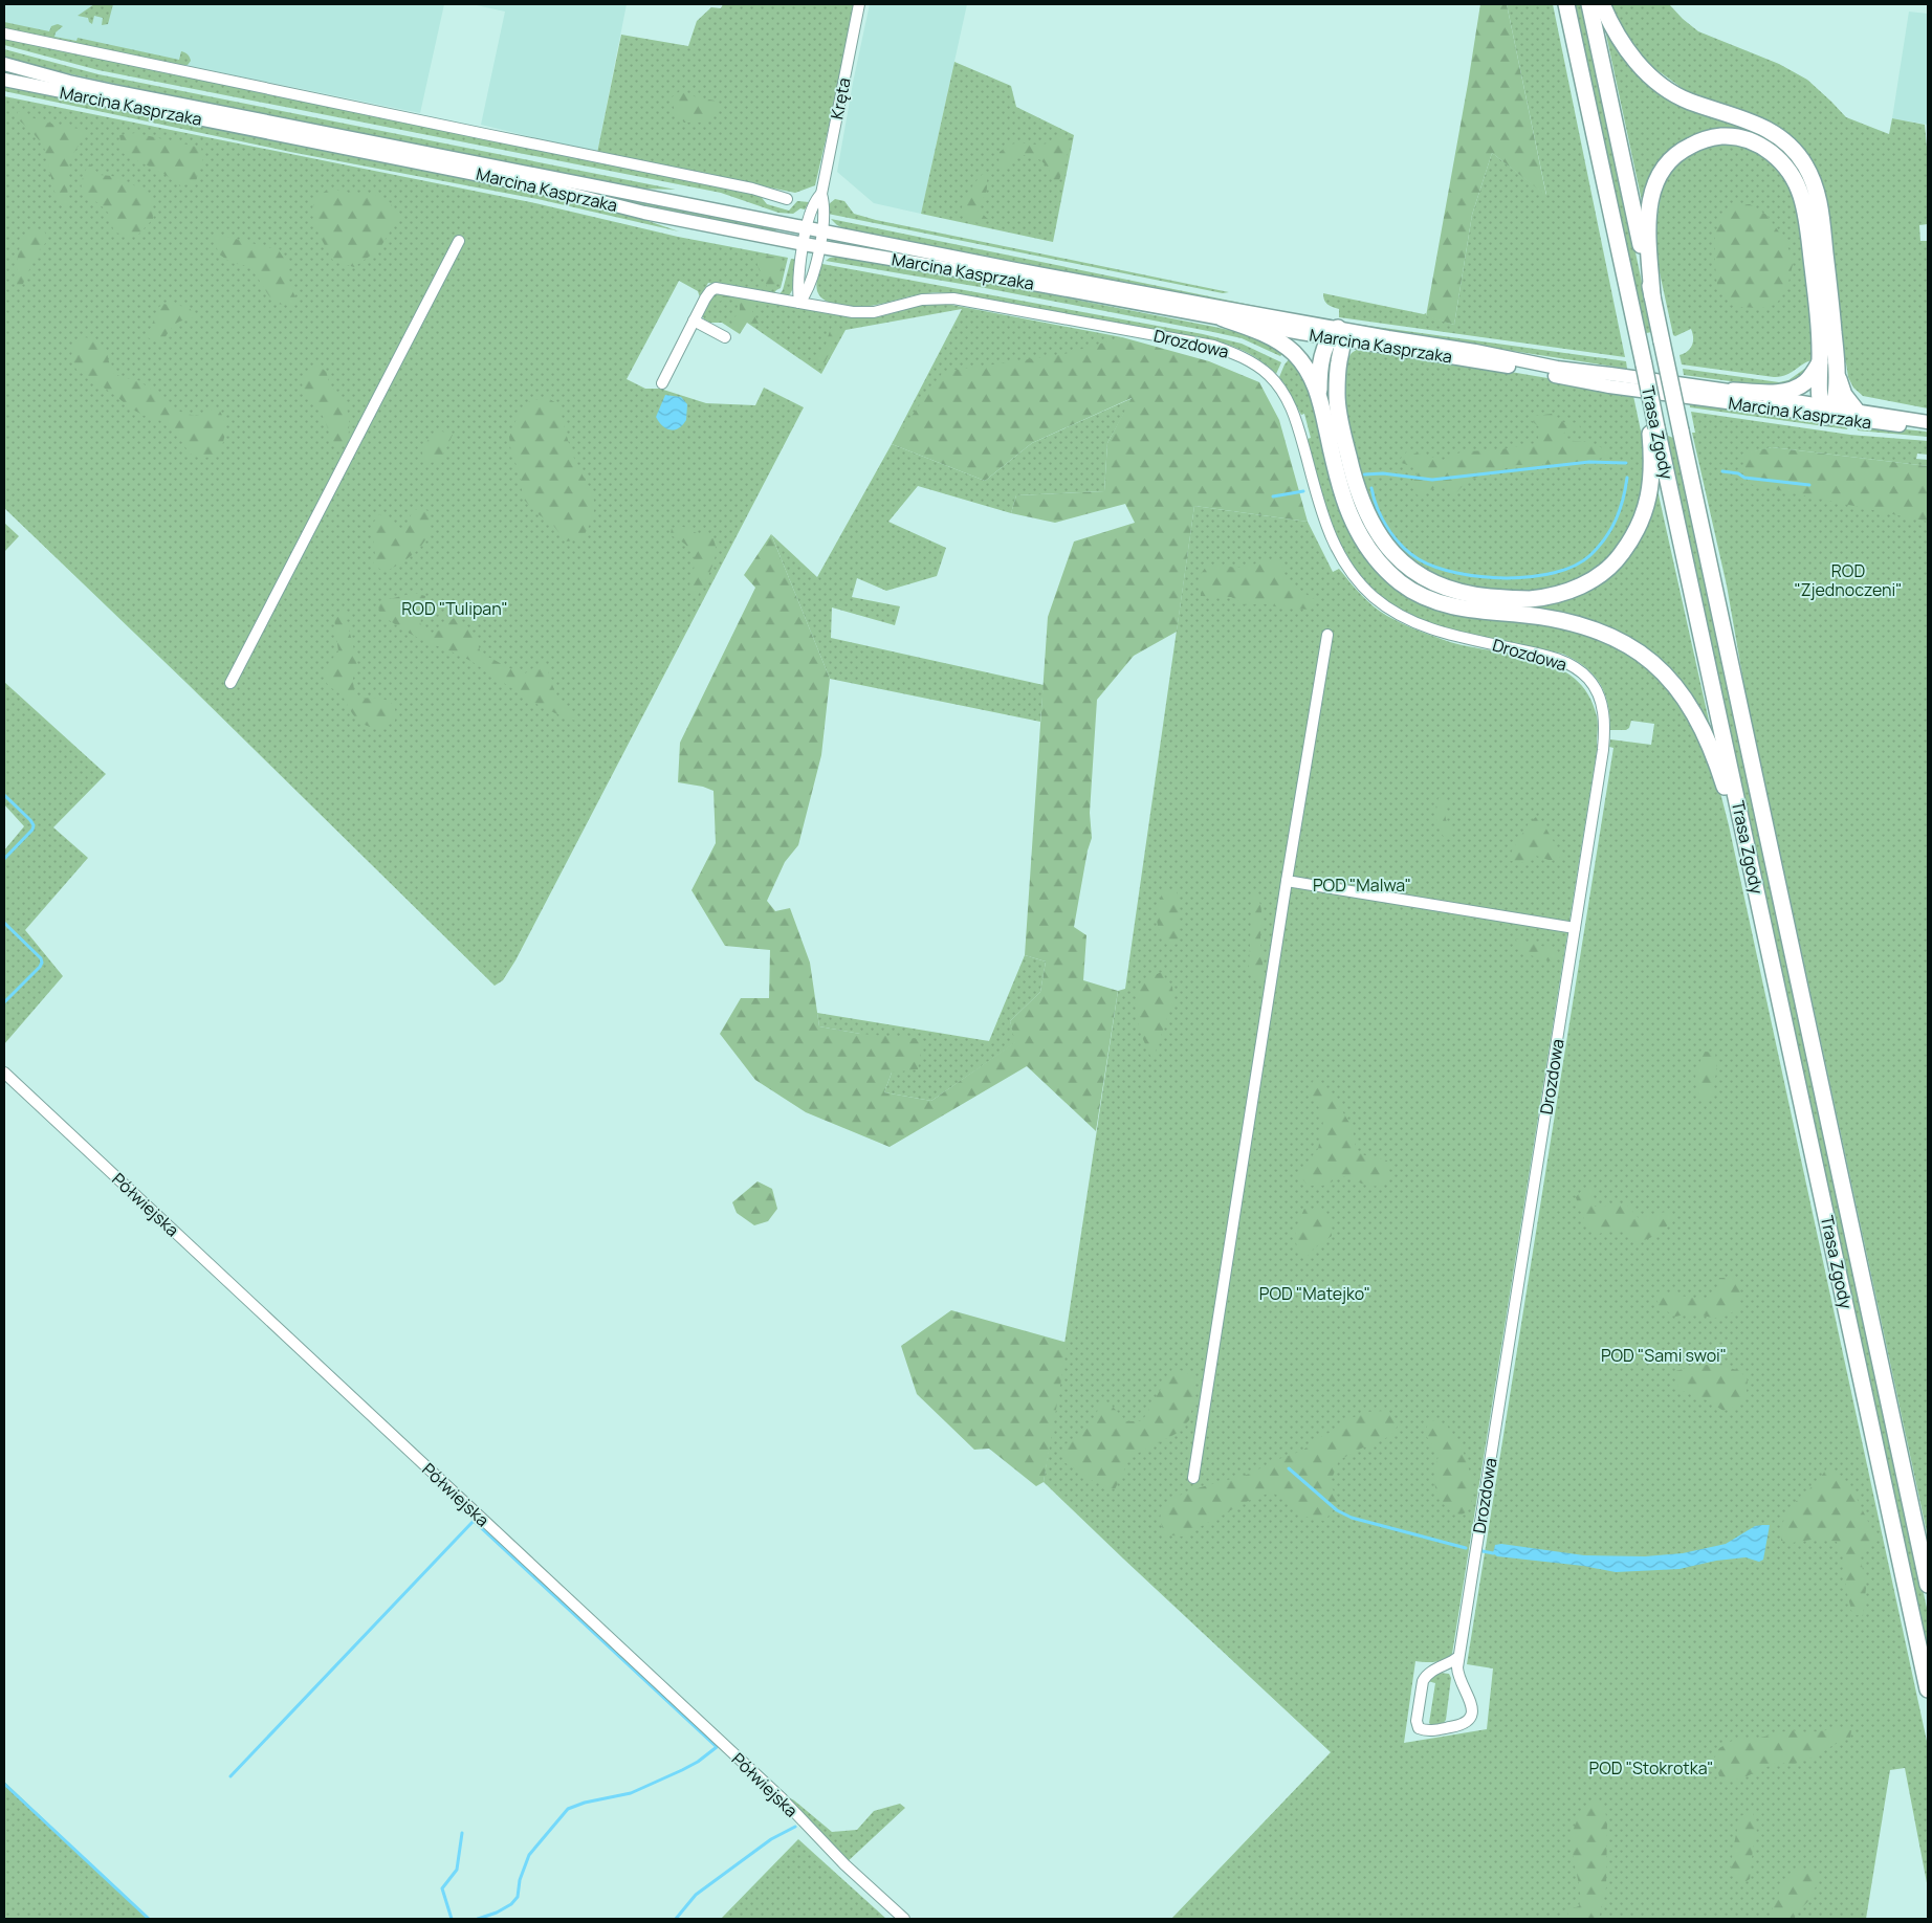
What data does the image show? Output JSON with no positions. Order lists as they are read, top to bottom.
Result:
{
  "streets": {
    "highway": ["Trasa Zgody"],
    "main road": ["Marcina Kasprzaka"],
    "street": ["Kręta", "Drozdowa", "Półwiejska"]
  },
  "crossings": [
    ["Kręta", "Marcina Kasprzaka"],
    ["Kręta", "Drozdowa"]
  ],
  "parks": [
    "ROD \"Zjednoczeni\"",
    "ROD \"Tulipan\"",
    "POD \"Malwa\"",
    "POD \"Matejko\"",
    "POD \"Sami swoi\"",
    "POD \"Stokrotka\""
  ]
}
